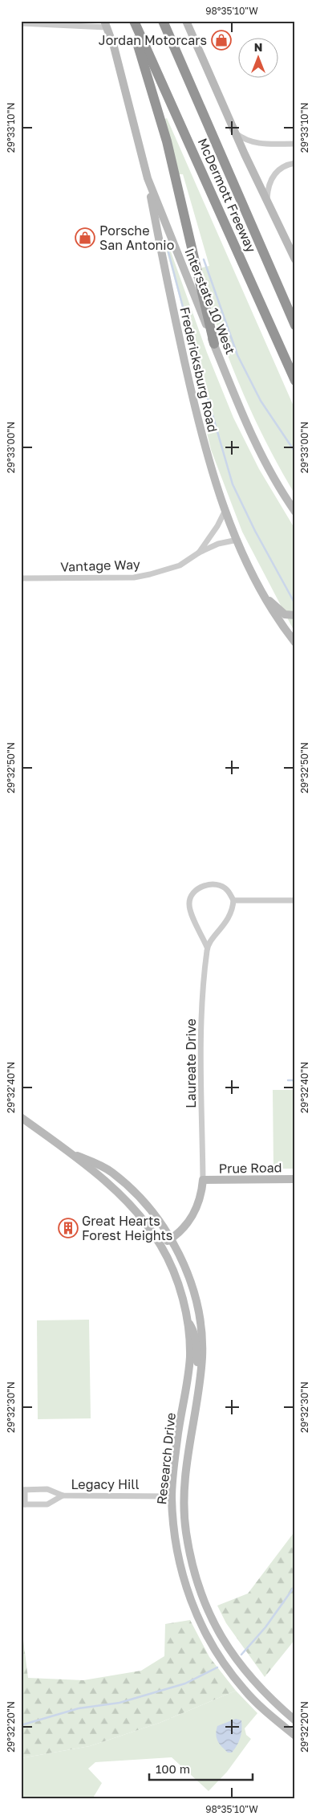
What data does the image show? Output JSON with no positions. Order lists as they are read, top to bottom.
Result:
{
  "streets": {
    "highway": ["McDermott Freeway"],
    "main road": [
      "Interstate 10 West",
      "Fredericksburg Road",
      "Prue Road",
      "Research Drive"
    ],
    "street": ["Vantage Way", "Laureate Drive", "Legacy Hill"]
  },
  "crossings": [
    ["Interstate 10 West", "Fredericksburg Road"],
    ["Fredericksburg Road", "Vantage Way"],
    ["Laureate Drive", "Prue Road"],
    ["Prue Road", "Research Drive"],
    ["Research Drive", "Legacy Hill"]
  ],
  "places": {
    "shop": ["Jordan Motorcars", "Porsche San Antonio"],
    "building": ["Great Hearts Forest Heights"]
  },
  "scale_bar": "100 m",
  "north": "top",
  "coordinates": [
    "98°35'10\"W",
    "29°33'10\"N",
    "29°33'00\"N",
    "29°32'50\"N",
    "29°32'40\"N",
    "29°32'30\"N",
    "29°32'20\"N"
  ]
}
